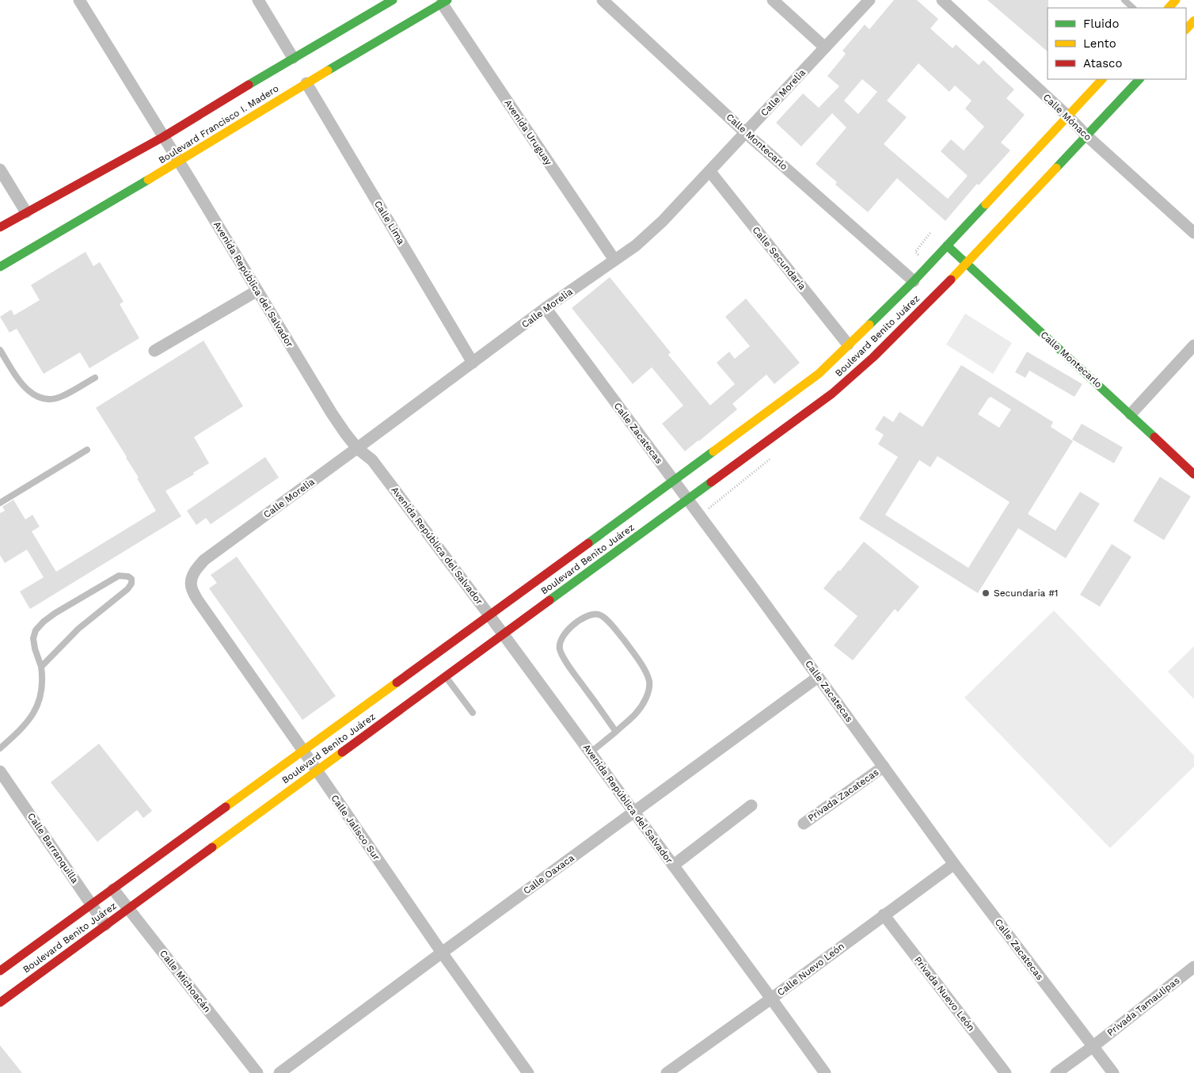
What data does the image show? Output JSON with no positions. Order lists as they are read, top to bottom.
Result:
{
  "streets": {
    "main road": ["Boulevard Francisco I. Madero", "Calle Montecarlo", "Boulevard Benito Juárez"],
    "street": [
      "Calle Morelia",
      "Calle Mónaco",
      "Avenida Uruguay",
      "Calle Lima",
      "Calle Secundaria",
      "Avenida República del Salvador",
      "Calle Zacatecas",
      "Privada Zacatecas",
      "Calle Jalisco Sur",
      "Calle Barranquilla",
      "Calle Oaxaca",
      "Calle Nuevo León",
      "Calle Michoacán",
      "Privada Nuevo León",
      "Privada Tamaulipas"
    ]
  },
  "crossings": [
    ["Calle Morelia", "Avenida Uruguay"],
    ["Calle Morelia", "Calle Montecarlo"],
    ["Calle Morelia", "Calle Lima"],
    ["Calle Morelia", "Calle Secundaria"],
    ["Calle Morelia", "Avenida República del Salvador"],
    ["Calle Morelia", "Calle Zacatecas"],
    ["Calle Morelia", "Calle Jalisco Sur"],
    ["Calle Mónaco", "Boulevard Benito Juárez"],
    ["Boulevard Francisco I. Madero", "Avenida Uruguay"],
    ["Boulevard Francisco I. Madero", "Calle Lima"],
    ["Boulevard Francisco I. Madero", "Avenida República del Salvador"],
    ["Calle Montecarlo", "Boulevard Benito Juárez"],
    ["Calle Secundaria", "Boulevard Benito Juárez"],
    ["Avenida República del Salvador", "Boulevard Benito Juárez"],
    ["Avenida República del Salvador", "Calle Oaxaca"],
    ["Avenida República del Salvador", "Calle Nuevo León"],
    ["Boulevard Benito Juárez", "Calle Zacatecas"],
    ["Boulevard Benito Juárez", "Calle Jalisco Sur"],
    ["Boulevard Benito Juárez", "Calle Barranquilla"],
    ["Boulevard Benito Juárez", "Calle Michoacán"],
    ["Calle Zacatecas", "Privada Zacatecas"],
    ["Calle Zacatecas", "Calle Oaxaca"],
    ["Calle Zacatecas", "Calle Nuevo León"],
    ["Calle Zacatecas", "Privada Tamaulipas"],
    ["Calle Jalisco Sur", "Calle Oaxaca"],
    ["Calle Nuevo León", "Privada Nuevo León"]
  ],
  "places": ["Secundaria #1"],
  "legend": ["Fluido", "Lento", "Atasco"]
}
